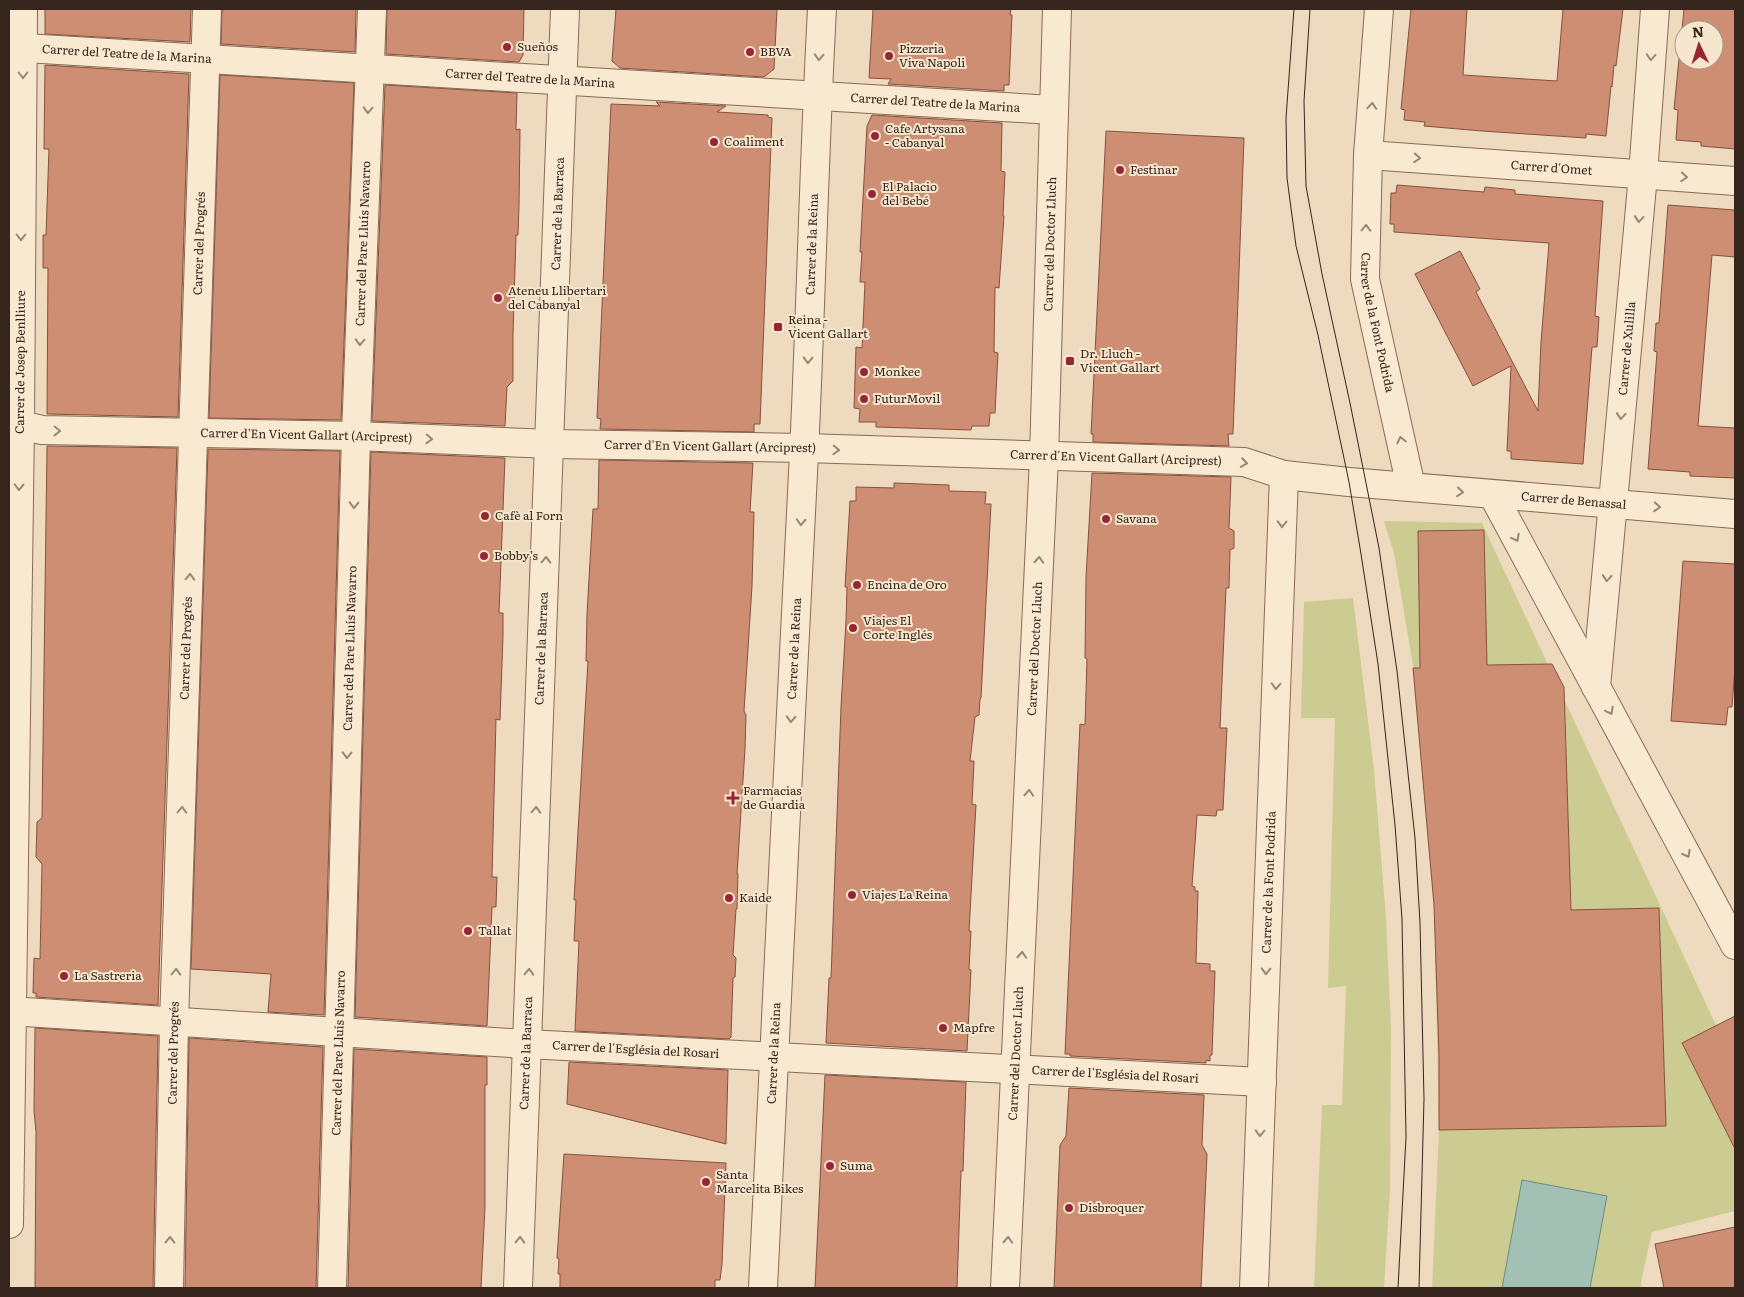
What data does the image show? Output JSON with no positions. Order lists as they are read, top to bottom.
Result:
{
  "streets": {
    "street": [
      "Carrer del Teatre de la Marina",
      "Carrer d'Omet",
      "Carrer de la Barraca",
      "Carrer del Progrés",
      "Carrer del Pare Lluís Navarro",
      "Carrer de la Reina",
      "Carrer del Doctor Lluch",
      "Carrer de la Font Podrida",
      "Carrer de Xulilla",
      "Carrer de Josep Benlliure",
      "Carrer d'En Vicent Gallart (Arciprest)",
      "Carrer de Benassal",
      "Carrer de l'Església del Rosari"
    ]
  },
  "crossings": [
    ["Carrer del Teatre de la Marina", "Carrer de la Barraca"],
    ["Carrer del Teatre de la Marina", "Carrer del Progrés"],
    ["Carrer del Teatre de la Marina", "Carrer del Pare Lluís Navarro"],
    ["Carrer del Teatre de la Marina", "Carrer de la Reina"],
    ["Carrer del Teatre de la Marina", "Carrer del Doctor Lluch"],
    ["Carrer del Teatre de la Marina", "Carrer de Josep Benlliure"],
    ["Carrer d'Omet", "Carrer de la Font Podrida"],
    ["Carrer d'Omet", "Carrer de Xulilla"],
    ["Carrer de la Barraca", "Carrer d'En Vicent Gallart (Arciprest)"],
    ["Carrer de la Barraca", "Carrer de l'Església del Rosari"],
    ["Carrer del Progrés", "Carrer d'En Vicent Gallart (Arciprest)"],
    ["Carrer del Progrés", "Carrer de l'Església del Rosari"],
    ["Carrer del Pare Lluís Navarro", "Carrer d'En Vicent Gallart (Arciprest)"],
    ["Carrer del Pare Lluís Navarro", "Carrer de l'Església del Rosari"],
    ["Carrer de la Reina", "Carrer d'En Vicent Gallart (Arciprest)"],
    ["Carrer de la Reina", "Carrer de l'Església del Rosari"],
    ["Carrer del Doctor Lluch", "Carrer d'En Vicent Gallart (Arciprest)"],
    ["Carrer del Doctor Lluch", "Carrer de l'Església del Rosari"],
    ["Carrer de la Font Podrida", "Carrer d'En Vicent Gallart (Arciprest)"],
    ["Carrer de la Font Podrida", "Carrer de Benassal"],
    ["Carrer de la Font Podrida", "Carrer de l'Església del Rosari"],
    ["Carrer de Xulilla", "Carrer de Benassal"],
    ["Carrer de Josep Benlliure", "Carrer d'En Vicent Gallart (Arciprest)"],
    ["Carrer de Josep Benlliure", "Carrer de l'Església del Rosari"],
    ["Carrer d'En Vicent Gallart (Arciprest)", "Carrer de Benassal"]
  ],
  "one_way": [
    "Carrer d'Omet",
    "Carrer de la Barraca",
    "Carrer del Progrés",
    "Carrer del Pare Lluís Navarro",
    "Carrer de la Reina",
    "Carrer del Doctor Lluch",
    "Carrer de Xulilla",
    "Carrer de Josep Benlliure",
    "Carrer d'En Vicent Gallart (Arciprest)",
    "Carrer de Benassal"
  ],
  "places": {
    "other": [
      "Sueños",
      "BBVA",
      "Pizzeria Viva Napoli",
      "Cafe Artysana - Cabanyal",
      "Coaliment",
      "Festinar",
      "El Palacio del Bebé",
      "Ateneu Llibertari del Cabanyal",
      "Monkee",
      "FuturMovil",
      "Cafè al Forn",
      "Savana",
      "Bobby’s",
      "Encina de Oro",
      "Viajes El Corte Inglés",
      "Viajes La Reina",
      "Kaide",
      "Tallat",
      "La Sastreria",
      "Mapfre",
      "Suma",
      "Santa Marcelita Bikes",
      "Disbroquer"
    ],
    "transit": ["Reina - Vicent Gallart", "Dr. Lluch - Vicent Gallart"],
    "health": ["Farmacias de Guardia"]
  },
  "north": "top"
}
